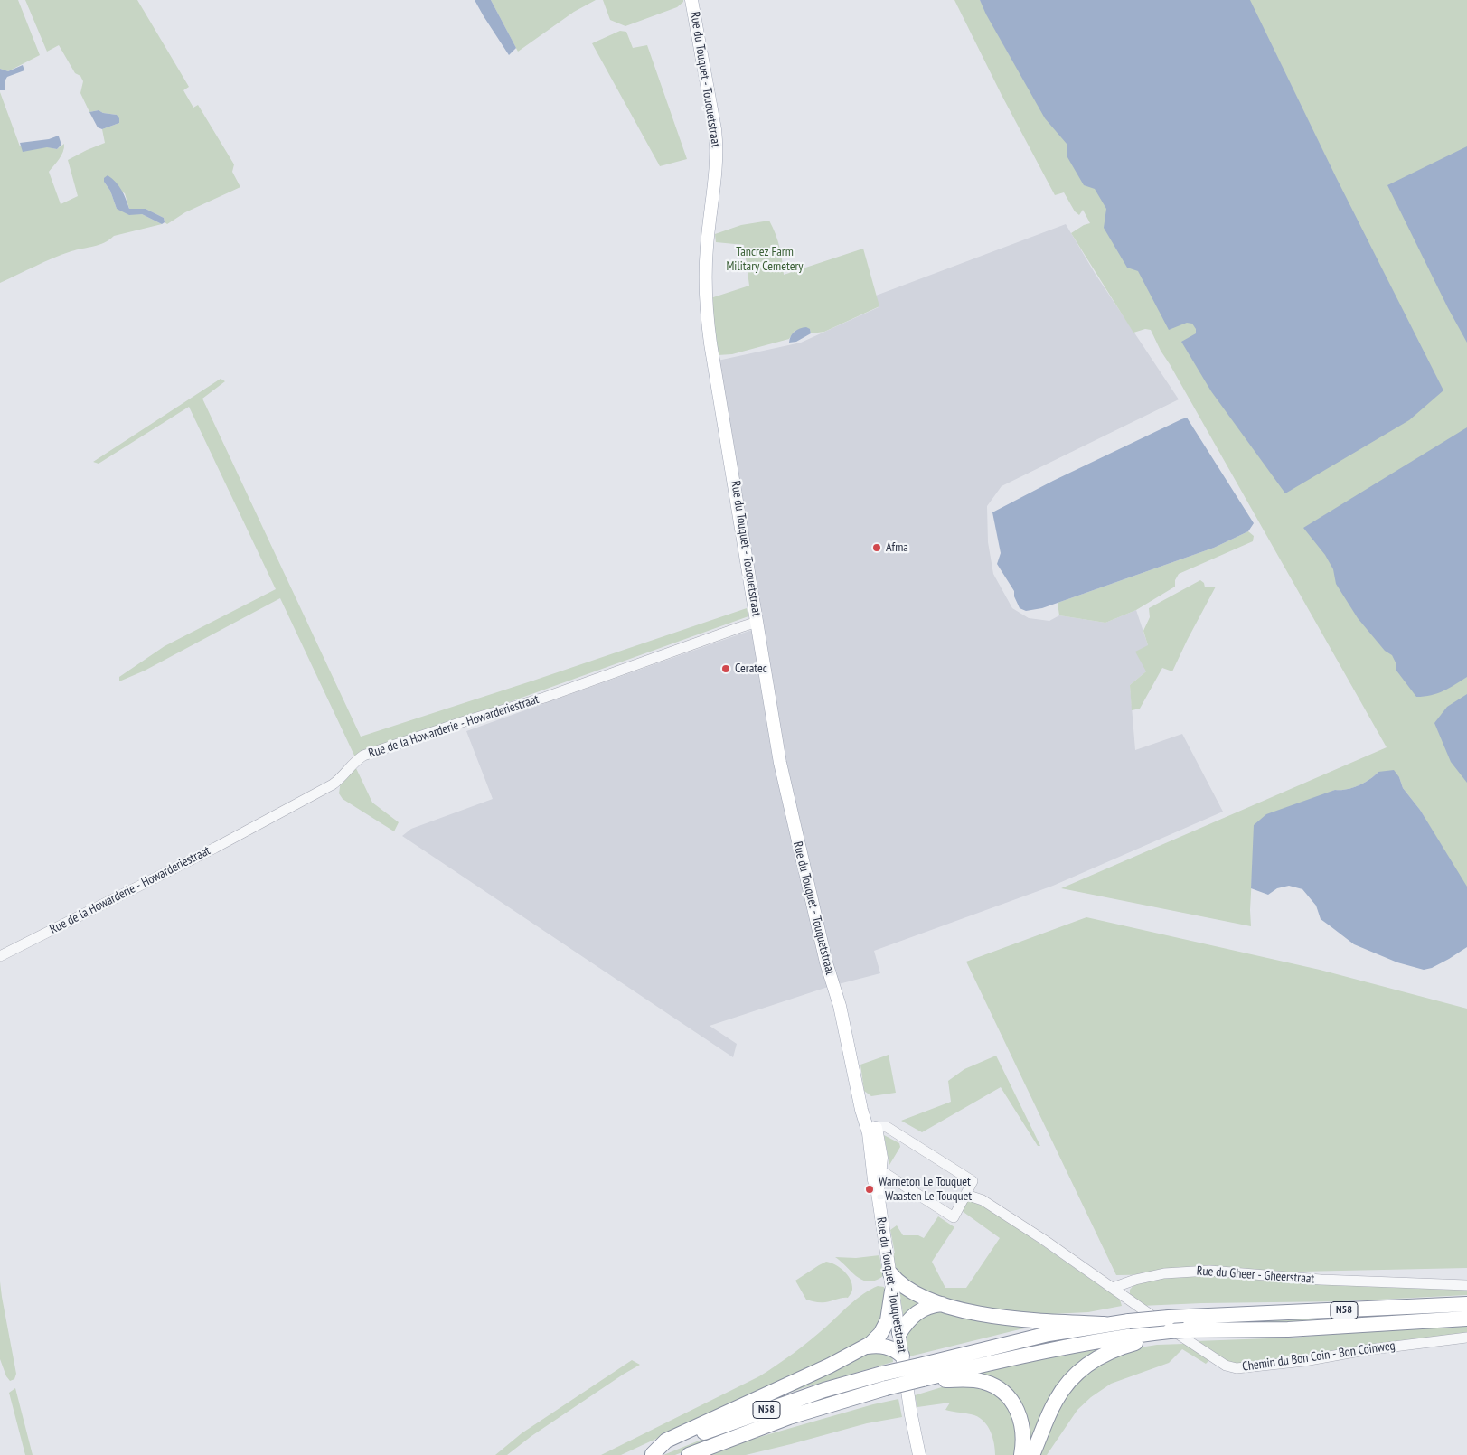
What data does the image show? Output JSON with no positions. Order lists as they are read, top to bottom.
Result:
{
  "streets": {
    "highway": ["N58"],
    "main road": ["Rue du Touquet - Touquetstraat"],
    "street": ["Rue de la Howarderie - Howarderiestraat", "Rue du Gheer - Gheerstraat", "Chemin du Bon Coin - Bon Coinweg"]
  },
  "crossings": [
    ["Rue du Touquet - Touquetstraat", "Rue de la Howarderie - Howarderiestraat"],
    ["Rue du Gheer - Gheerstraat", "Chemin du Bon Coin - Bon Coinweg"]
  ],
  "parks": ["Tancrez Farm Military Cemetery"],
  "places": ["Afma", "Ceratec", "Warneton Le Touquet - Waasten Le Touquet"]
}
